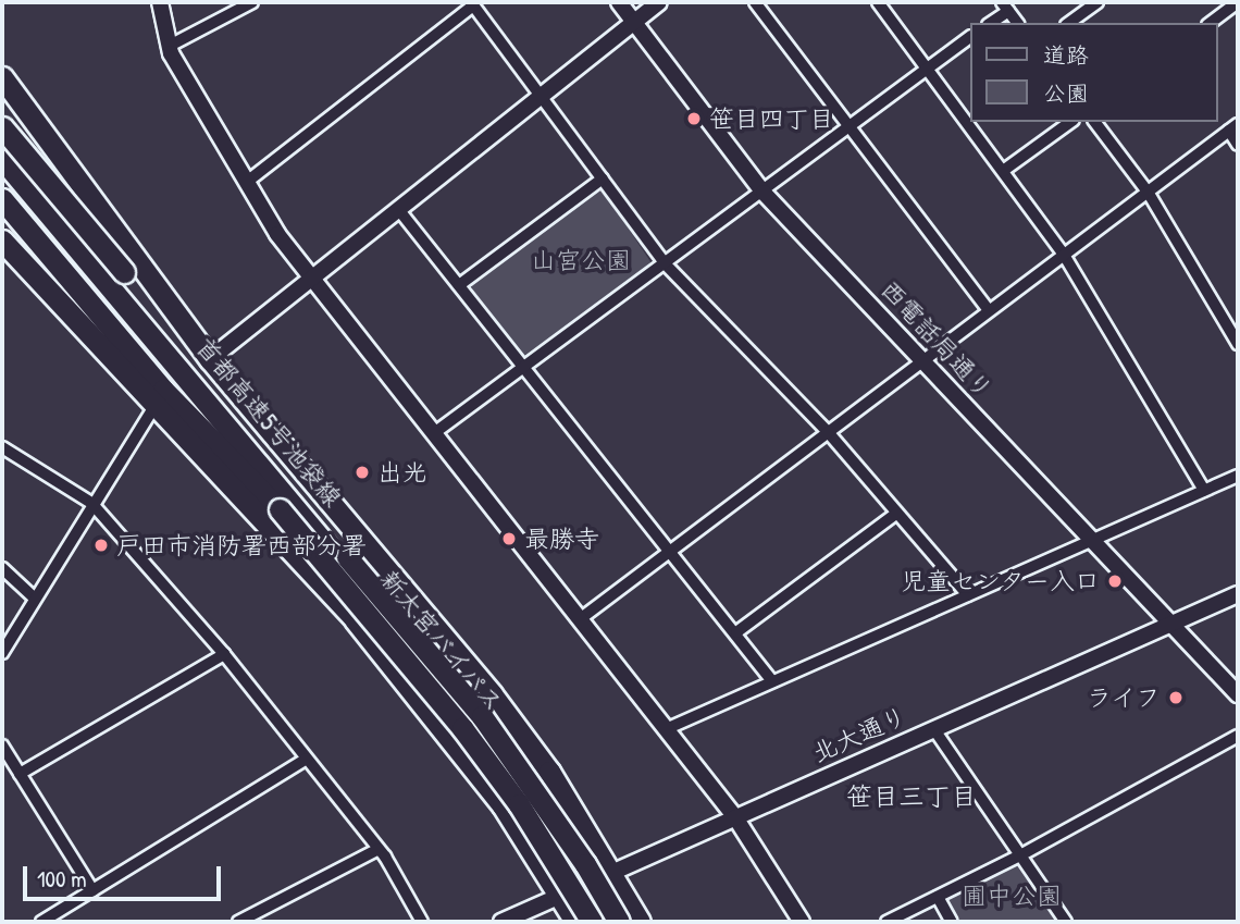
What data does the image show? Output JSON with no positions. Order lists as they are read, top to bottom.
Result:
{
  "streets": {
    "highway": ["首都高速5号池袋線", "新大宮バイパス"],
    "street": ["西電話局通り", "北大通り"]
  },
  "crossings": [
    ["西電話局通り", "北大通り"]
  ],
  "districts": ["笹目三丁目"],
  "parks": ["山宮公園", "圃中公園"],
  "places": [
    "笹目四丁目",
    "出光",
    "最勝寺",
    "戸田市消防署西部分署",
    "児童センター入口",
    "ライフ"
  ],
  "legend": ["道路", "公園"],
  "scale_bar": "100 m"
}
